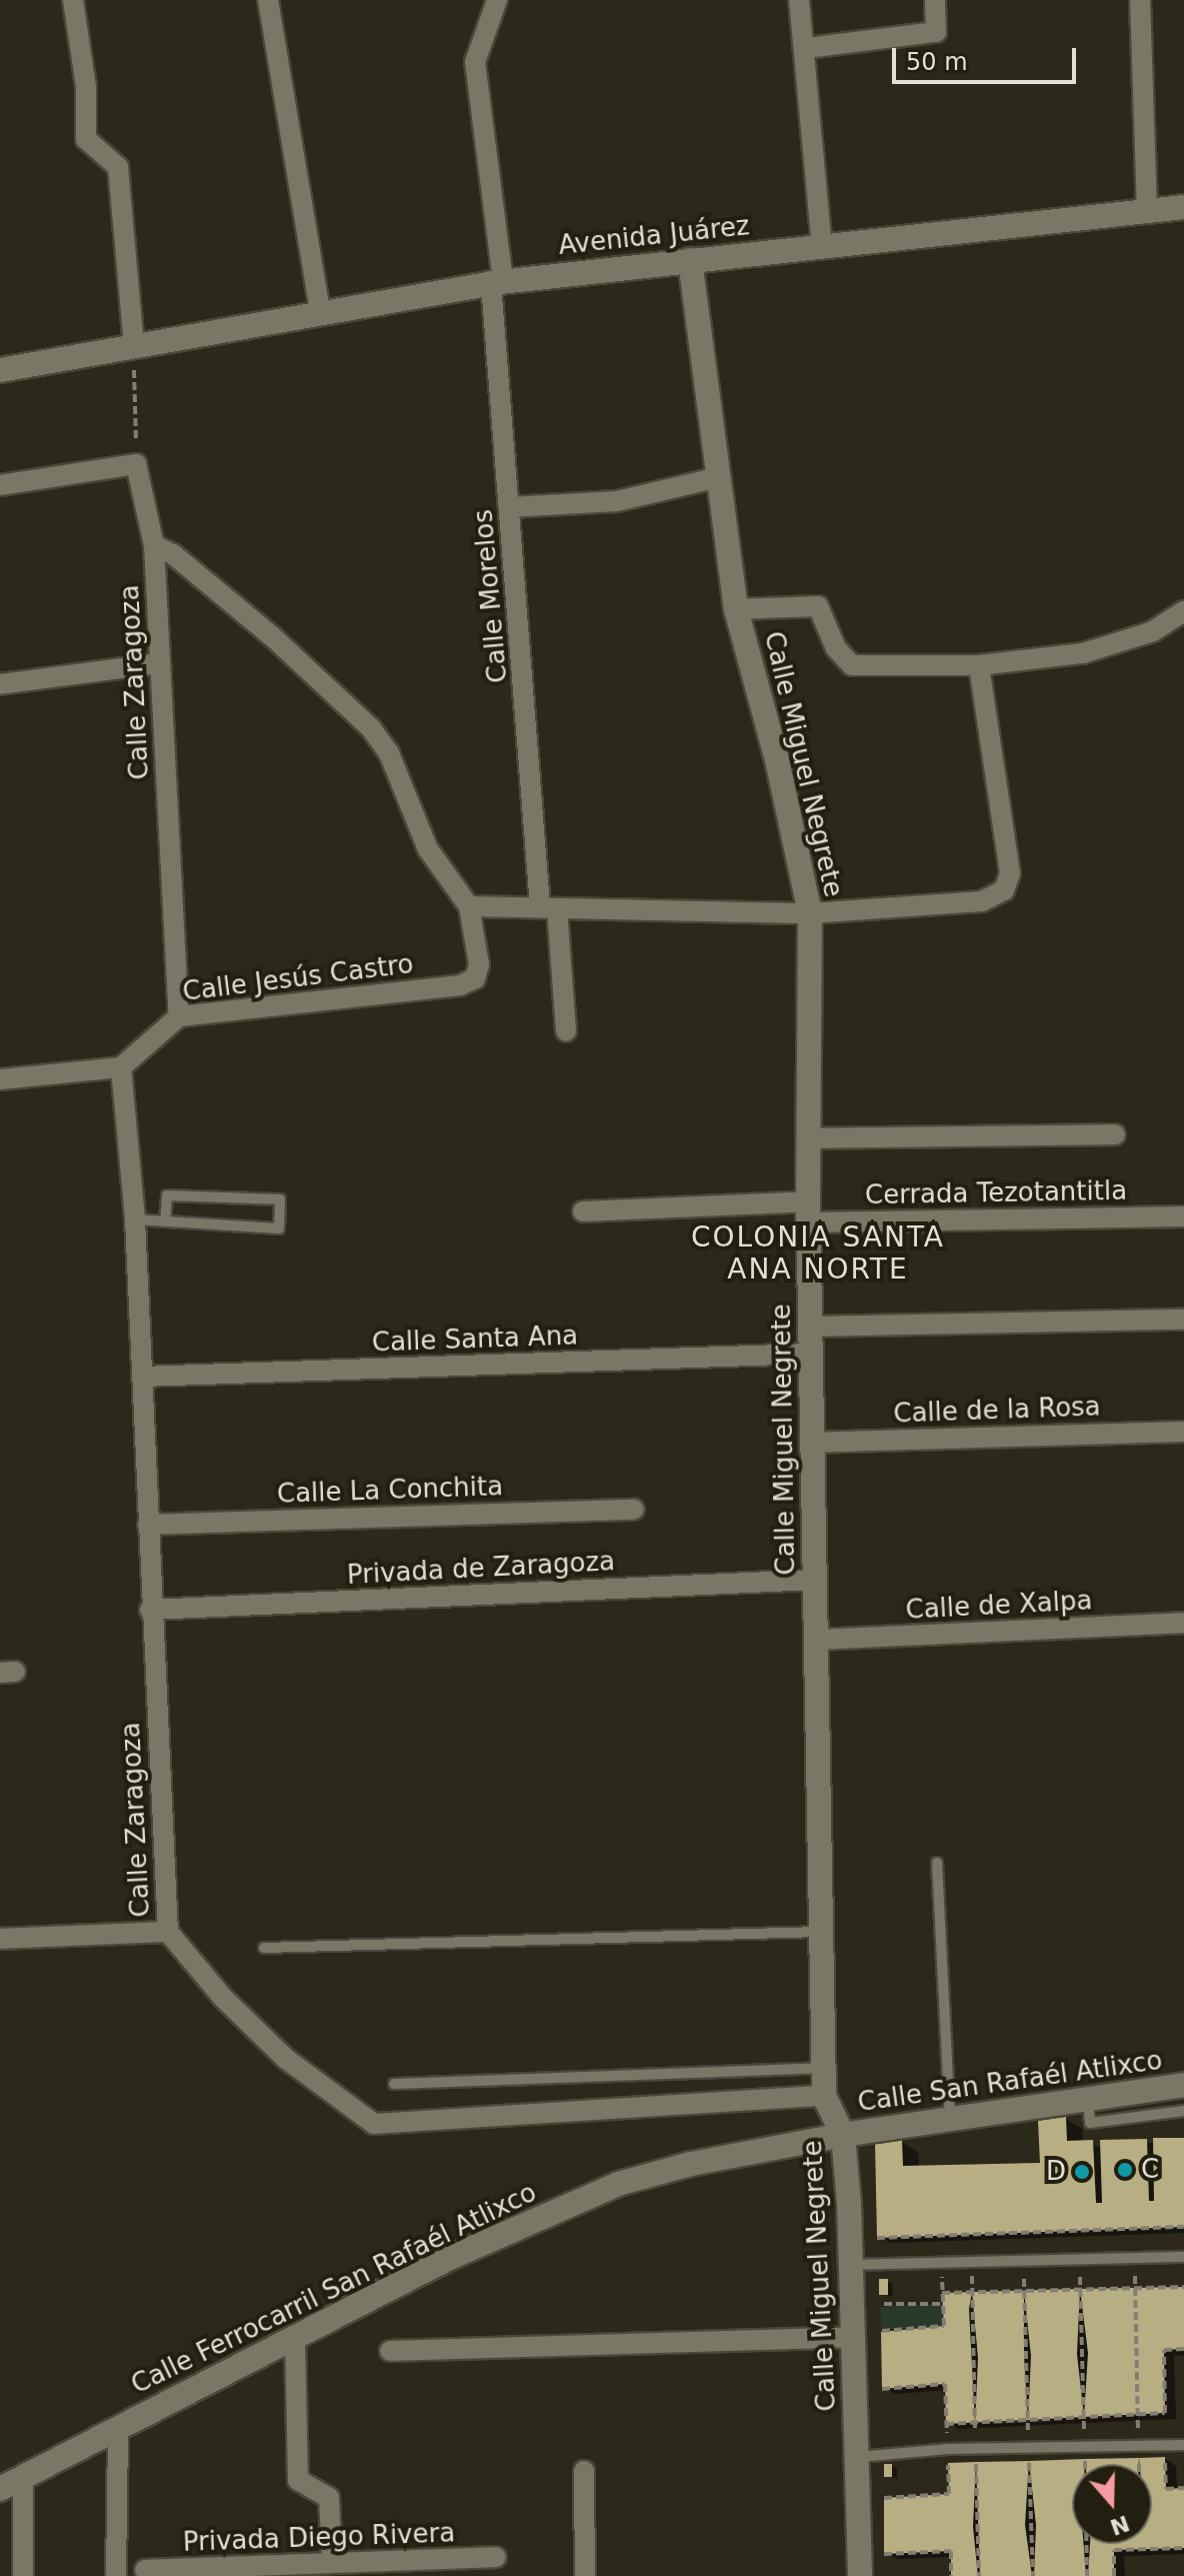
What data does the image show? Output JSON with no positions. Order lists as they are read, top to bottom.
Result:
{
  "streets": {
    "street": [
      "Avenida Juárez",
      "Calle Morelos",
      "Calle Zaragoza",
      "Calle Miguel Negrete",
      "Calle Jesús Castro",
      "Cerrada Tezotantitla",
      "Calle Santa Ana",
      "Calle de la Rosa",
      "Calle La Conchita",
      "Privada de Zaragoza",
      "Calle de Xalpa",
      "Calle San Rafaél Atlixco",
      "Calle Ferrocarril San Rafaél Atlixco",
      "Privada Diego Rivera"
    ]
  },
  "crossings": [
    ["Avenida Juárez", "Calle Morelos"],
    ["Avenida Juárez", "Calle Miguel Negrete"],
    ["Calle Zaragoza", "Calle Miguel Negrete"],
    ["Calle Zaragoza", "Calle Jesús Castro"],
    ["Calle Zaragoza", "Calle Santa Ana"],
    ["Calle Zaragoza", "Calle La Conchita"],
    ["Calle Zaragoza", "Privada de Zaragoza"],
    ["Calle Miguel Negrete", "Cerrada Tezotantitla"],
    ["Calle Miguel Negrete", "Calle Santa Ana"],
    ["Calle Miguel Negrete", "Calle de la Rosa"],
    ["Calle Miguel Negrete", "Privada de Zaragoza"],
    ["Calle Miguel Negrete", "Calle de Xalpa"],
    ["Calle Miguel Negrete", "Calle San Rafaél Atlixco"],
    ["Calle Miguel Negrete", "Calle Ferrocarril San Rafaél Atlixco"],
    ["Calle San Rafaél Atlixco", "Calle Ferrocarril San Rafaél Atlixco"]
  ],
  "districts": ["COLONIA SANTA ANA NORTE"],
  "places": ["C", "D"],
  "scale_bar": "50 m",
  "north": "bottom"
}
